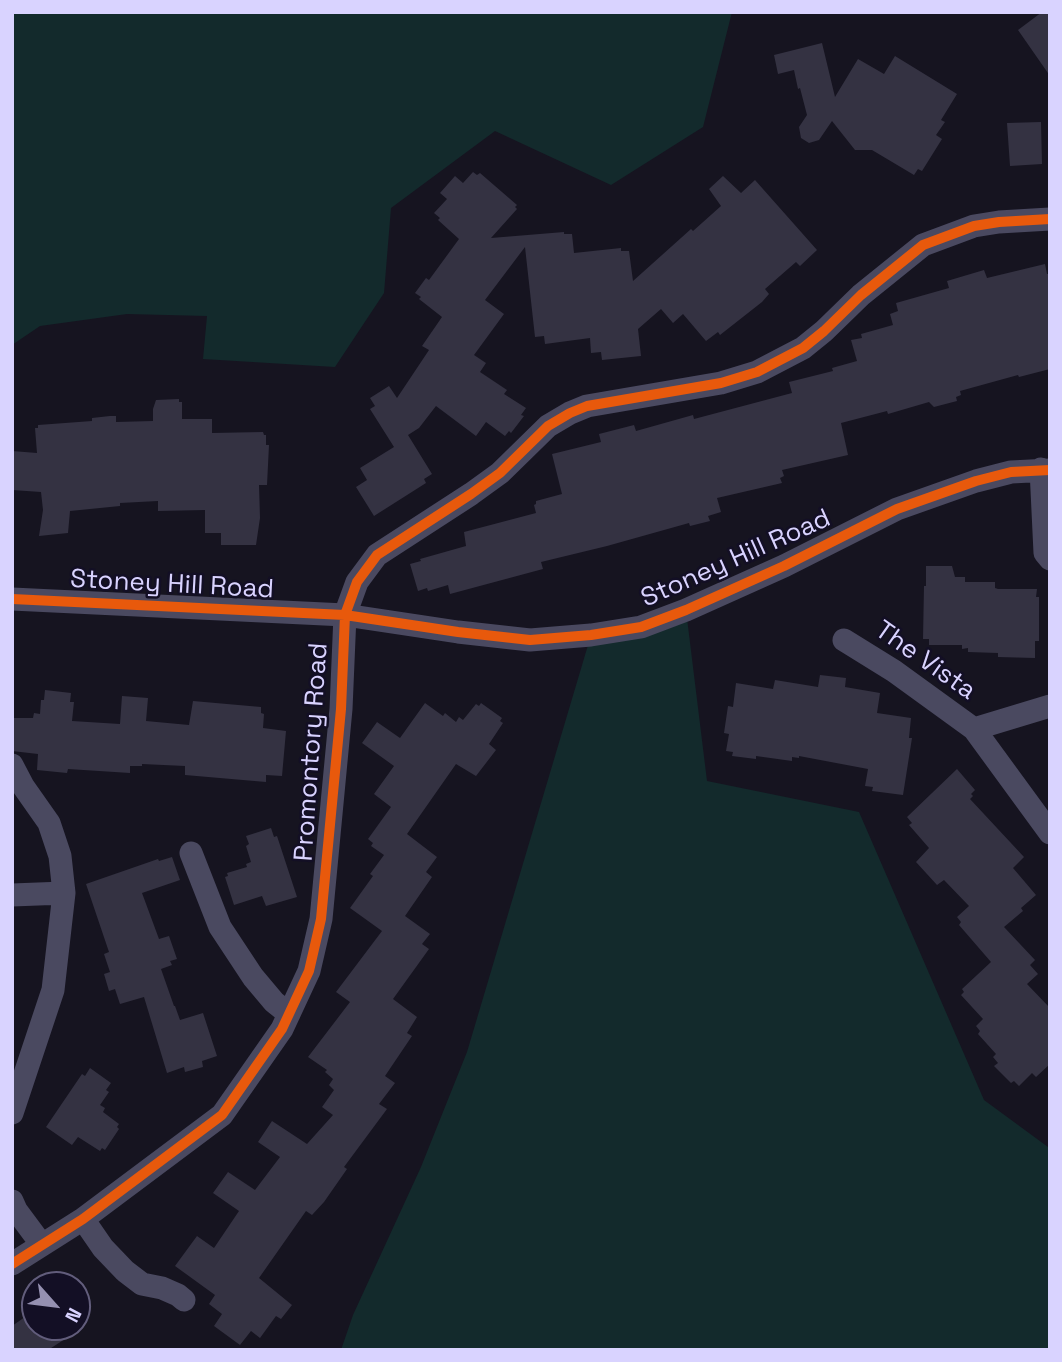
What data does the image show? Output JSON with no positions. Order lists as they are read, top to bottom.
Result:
{
  "streets": {
    "street": ["Stoney Hill Road", "The Vista", "Promontory Road"]
  },
  "crossings": [
    ["Stoney Hill Road", "Promontory Road"]
  ],
  "north": "bottom right"
}
